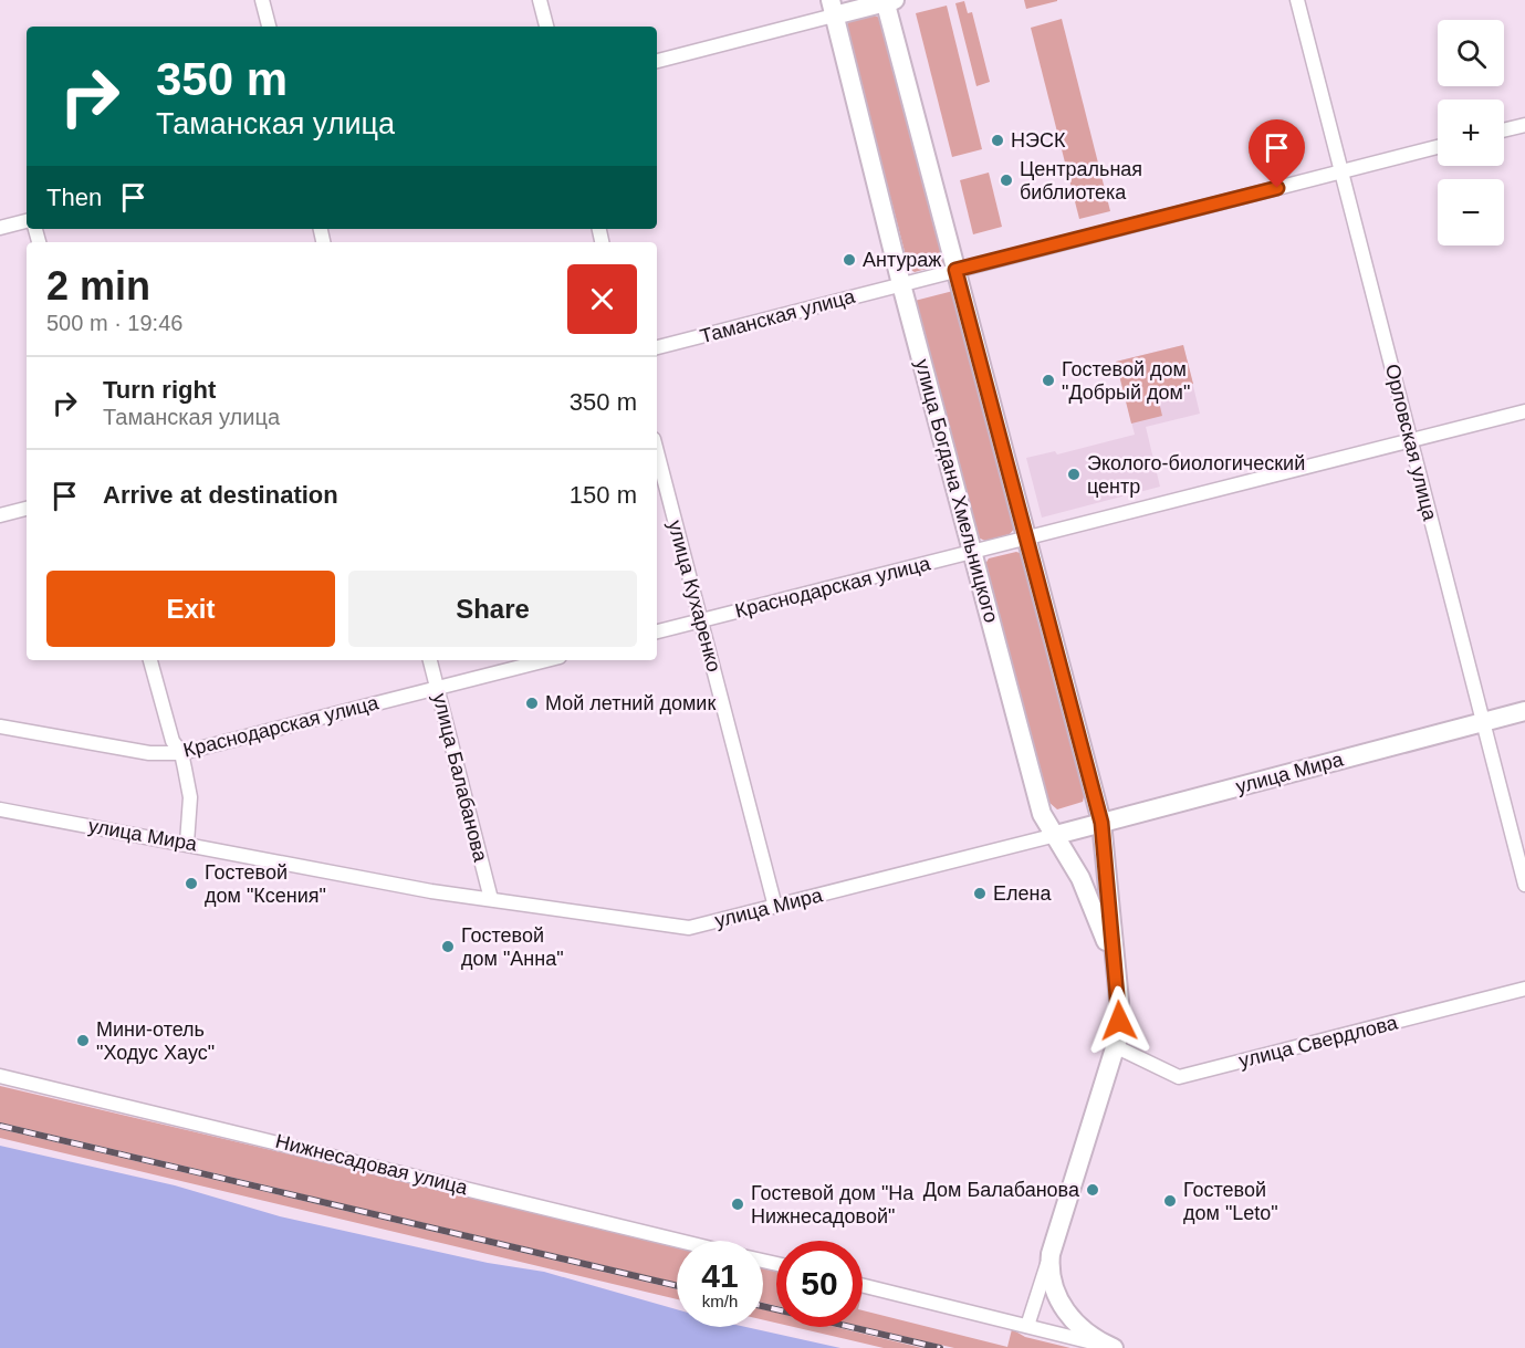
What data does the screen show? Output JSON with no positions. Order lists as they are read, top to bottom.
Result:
{
  "streets": {
    "main road": ["улица Богдана Хмельницкого", "улица Мира"],
    "street": [
      "Таманская улица",
      "Орловская улица",
      "Краснодарская улица",
      "улица Кухаренко",
      "улица Балабанова",
      "улица Свердлова",
      "Нижнесадовая улица"
    ]
  },
  "crossings": [
    ["Таманская улица", "улица Богдана Хмельницкого"],
    ["Орловская улица", "улица Мира"],
    ["улица Богдана Хмельницкого", "Краснодарская улица"],
    ["улица Богдана Хмельницкого", "улица Мира"],
    ["улица Богдана Хмельницкого", "улица Свердлова"],
    ["Краснодарская улица", "улица Кухаренко"],
    ["Краснодарская улица", "улица Балабанова"],
    ["улица Кухаренко", "улица Мира"],
    ["улица Мира", "улица Балабанова"]
  ],
  "places": [
    "НЭСК",
    "Центральная библиотека",
    "Антураж",
    "Гостевой дом \"Добрый дом\"",
    "Эколого-биологический центр",
    "Мой летний домик",
    "Гостевой дом \"Ксения\"",
    "Елена",
    "Гостевой дом \"Анна\"",
    "Мини-отель \"Ходус Хаус\"",
    "Дом Балабанова",
    "Гостевой дом \"Leto\"",
    "Гостевой дом \"На Нижнесадовой\""
  ],
  "page": {
    "map_buttons": ["+", "−"],
    "turn": ["350 m", "Таманская улица"],
    "then": "Then",
    "heading": ["2 min", "500 m · 19:46"],
    "list": [
      {
        "name": "Turn right",
        "note": "Таманская улица",
        "value": "350 m"
      },
      {
        "name": "Arrive at destination",
        "value": "150 m"
      }
    ],
    "buttons": ["Exit", "Share"],
    "speed": "41 km/h",
    "limit": "50"
  }
}
